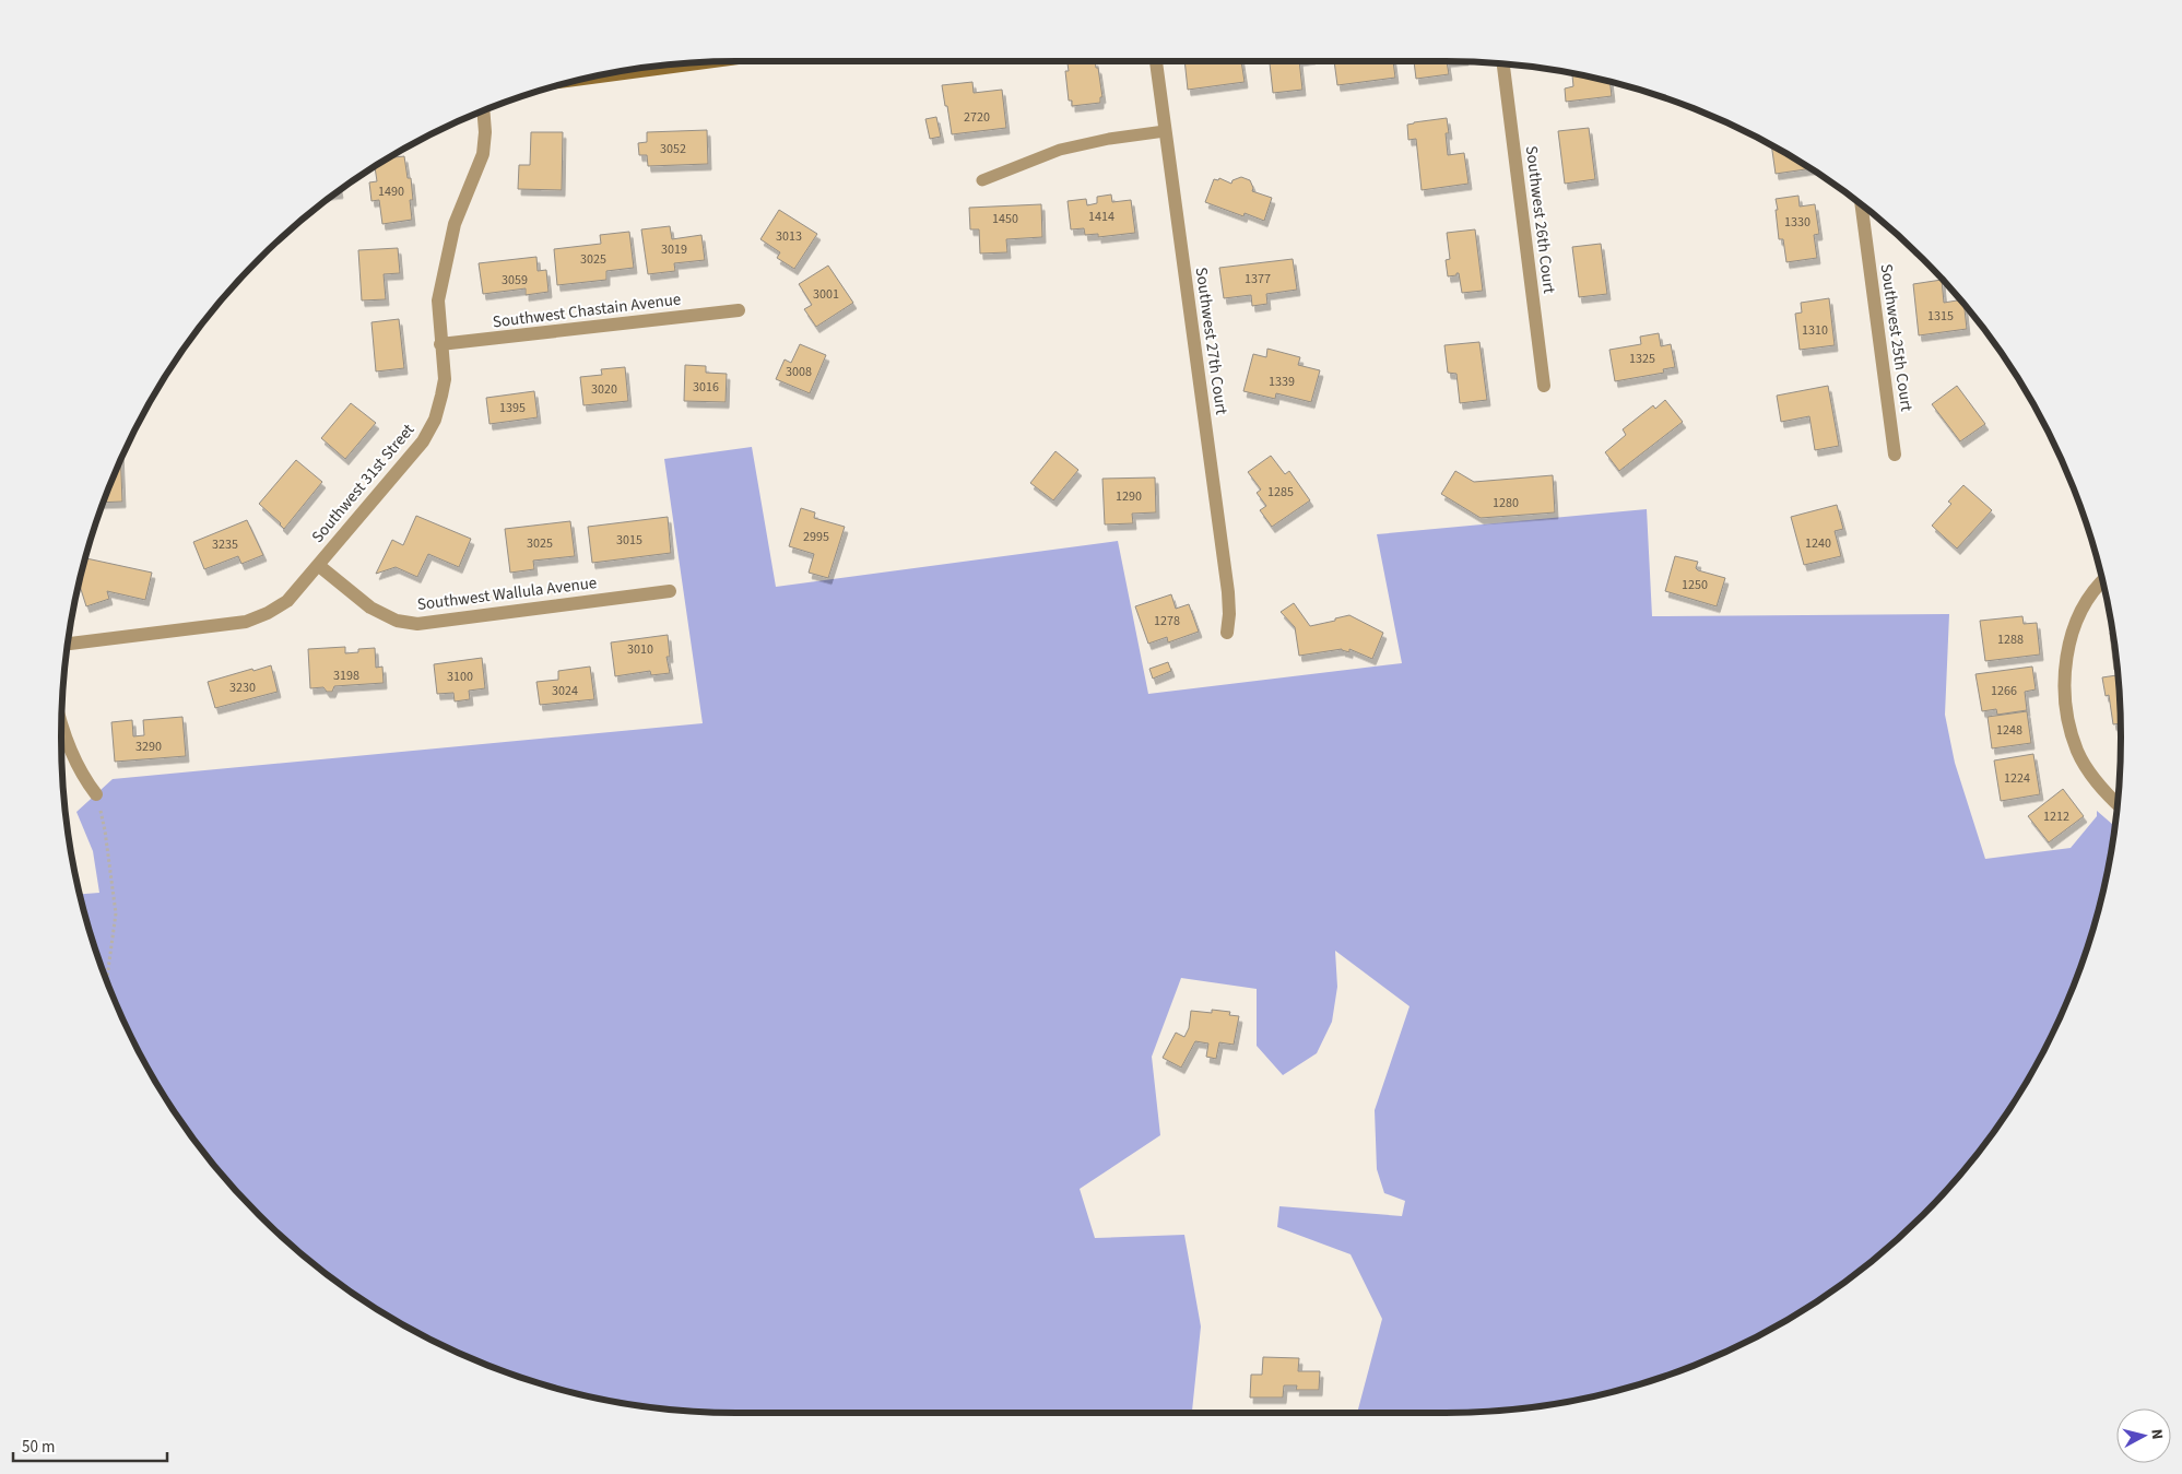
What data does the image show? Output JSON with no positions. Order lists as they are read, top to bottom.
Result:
{
  "streets": {
    "street": [
      "Southwest 26th Court",
      "Southwest Chastain Avenue",
      "Southwest 25th Court",
      "Southwest 27th Court",
      "Southwest 31st Street",
      "Southwest Wallula Avenue"
    ]
  },
  "crossings": [
    ["Southwest Chastain Avenue", "Southwest 31st Street"],
    ["Southwest 31st Street", "Southwest Wallula Avenue"]
  ],
  "house_numbers": [
    "2720",
    "3052",
    "1490",
    "1414",
    "1450",
    "1330",
    "3013",
    "3019",
    "3025",
    "1377",
    "3059",
    "3001",
    "1315",
    "1310",
    "1325",
    "3008",
    "1339",
    "3016",
    "3020",
    "1395",
    "1285",
    "1290",
    "1280",
    "2995",
    "3015",
    "3025",
    "1240",
    "3235",
    "1250",
    "1278",
    "1288",
    "3010",
    "3198",
    "3100",
    "3230",
    "3024",
    "1266",
    "1248",
    "3290",
    "1224",
    "1212"
  ],
  "scale_bar": "50 m",
  "north": "right"
}
